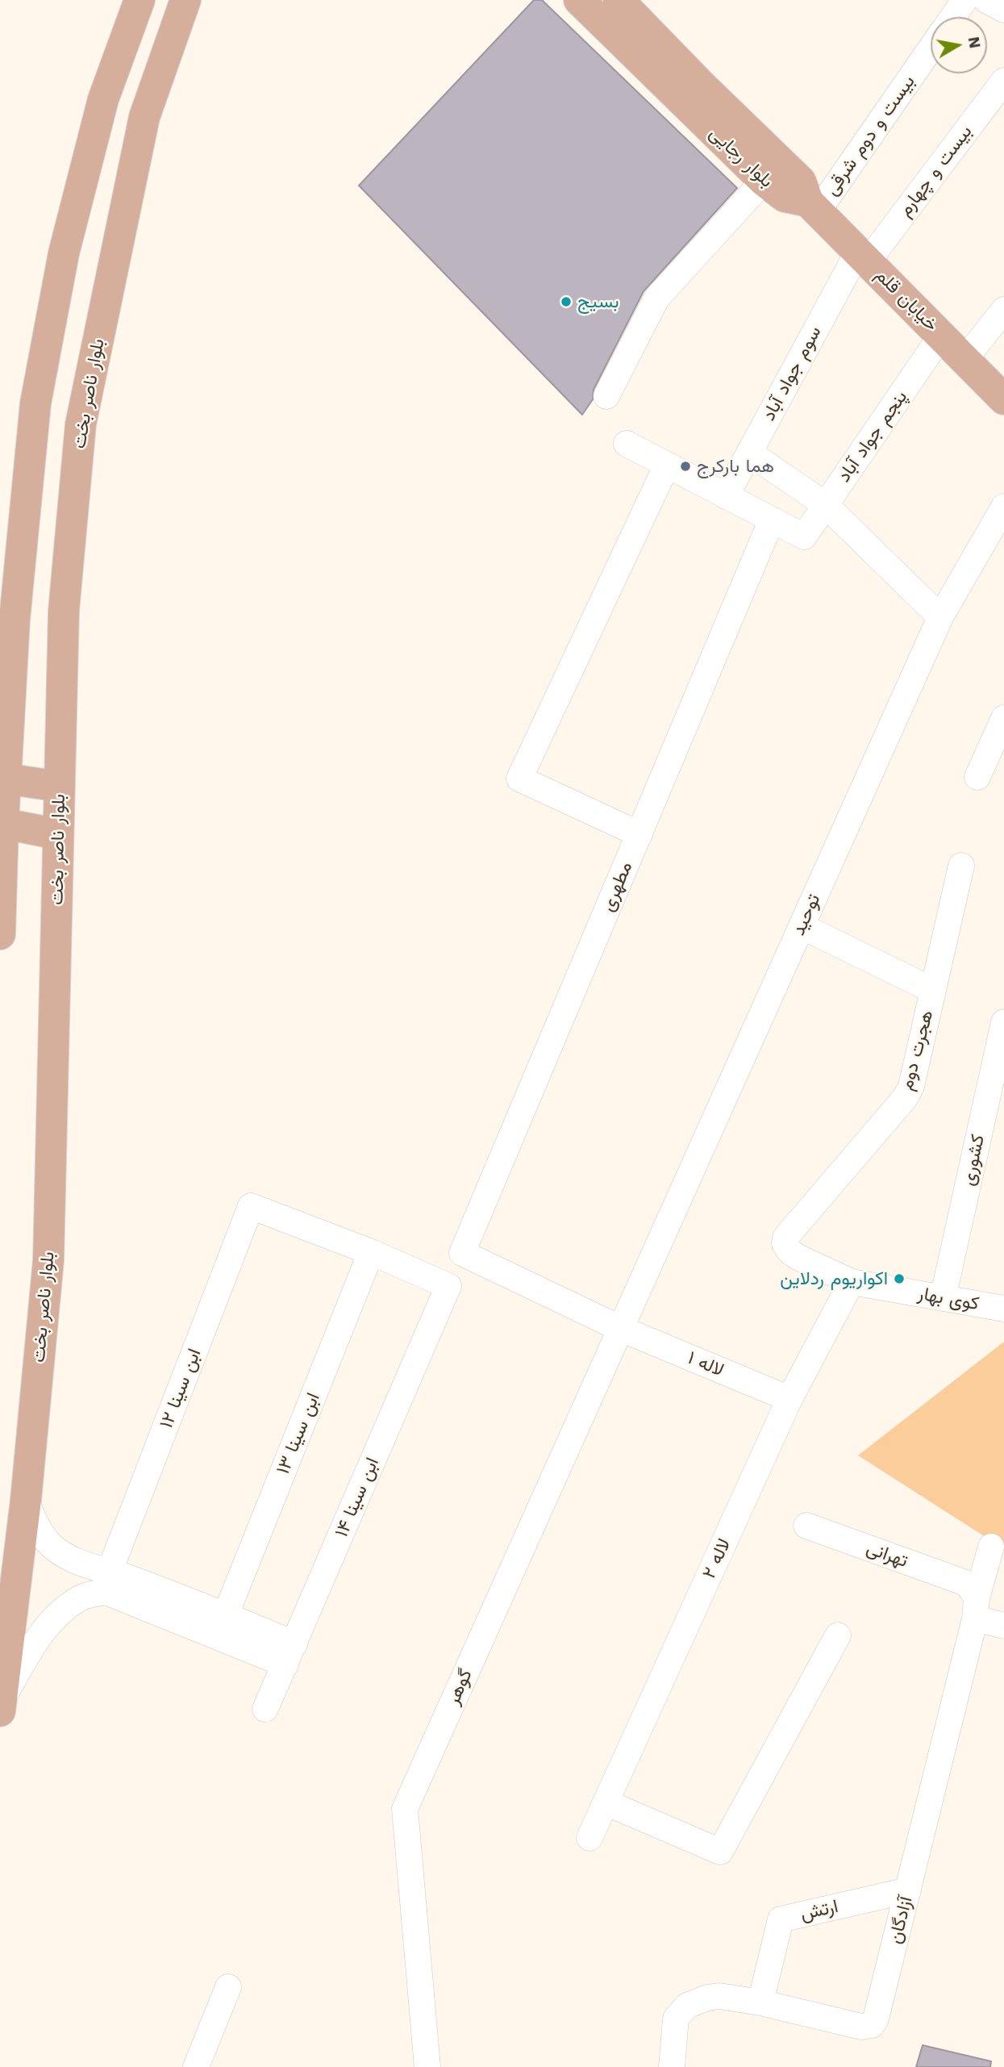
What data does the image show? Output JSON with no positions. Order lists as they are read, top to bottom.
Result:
{
  "streets": {
    "main road": ["بلوار رجایی", "خیابان قلم", "بلوار ناصر بخت"],
    "street": [
      "بیست و دوم شرقی",
      "بیست و چهارم",
      "سوم جواد آباد",
      "پنجم جواد آباد",
      "مطهری",
      "توحید",
      "هجرت دوم",
      "کشوری",
      "کوی بهار",
      "لاله ۱",
      "ابن سینا ۱۲",
      "ابن سینا ۱۳",
      "ابن سینا ۱۴",
      "تهرانی",
      "لاله ۲",
      "گوهر",
      "ارتش",
      "آزادگان"
    ]
  },
  "crossings": [
    ["بیست و دوم شرقی", "بلوار رجایی"],
    ["بیست و دوم شرقی", "خیابان قلم"],
    ["بلوار رجایی", "خیابان قلم"],
    ["بیست و چهارم", "خیابان قلم"],
    ["بیست و چهارم", "سوم جواد آباد"],
    ["خیابان قلم", "سوم جواد آباد"],
    ["خیابان قلم", "پنجم جواد آباد"],
    ["پنجم جواد آباد", "مطهری"],
    ["مطهری", "لاله ۱"],
    ["توحید", "لاله ۱"],
    ["توحید", "گوهر"],
    ["هجرت دوم", "کوی بهار"],
    ["کشوری", "کوی بهار"],
    ["کوی بهار", "لاله ۲"],
    ["لاله ۱", "لاله ۲"],
    ["لاله ۱", "گوهر"],
    ["ابن سینا ۱۲", "ابن سینا ۱۳"],
    ["ابن سینا ۱۲", "ابن سینا ۱۴"],
    ["ابن سینا ۱۳", "ابن سینا ۱۴"],
    ["تهرانی", "آزادگان"],
    ["ارتش", "آزادگان"]
  ],
  "places": ["بسیج", "هما بارکرج", "اکواریوم ردلاین"],
  "north": "right"
}
